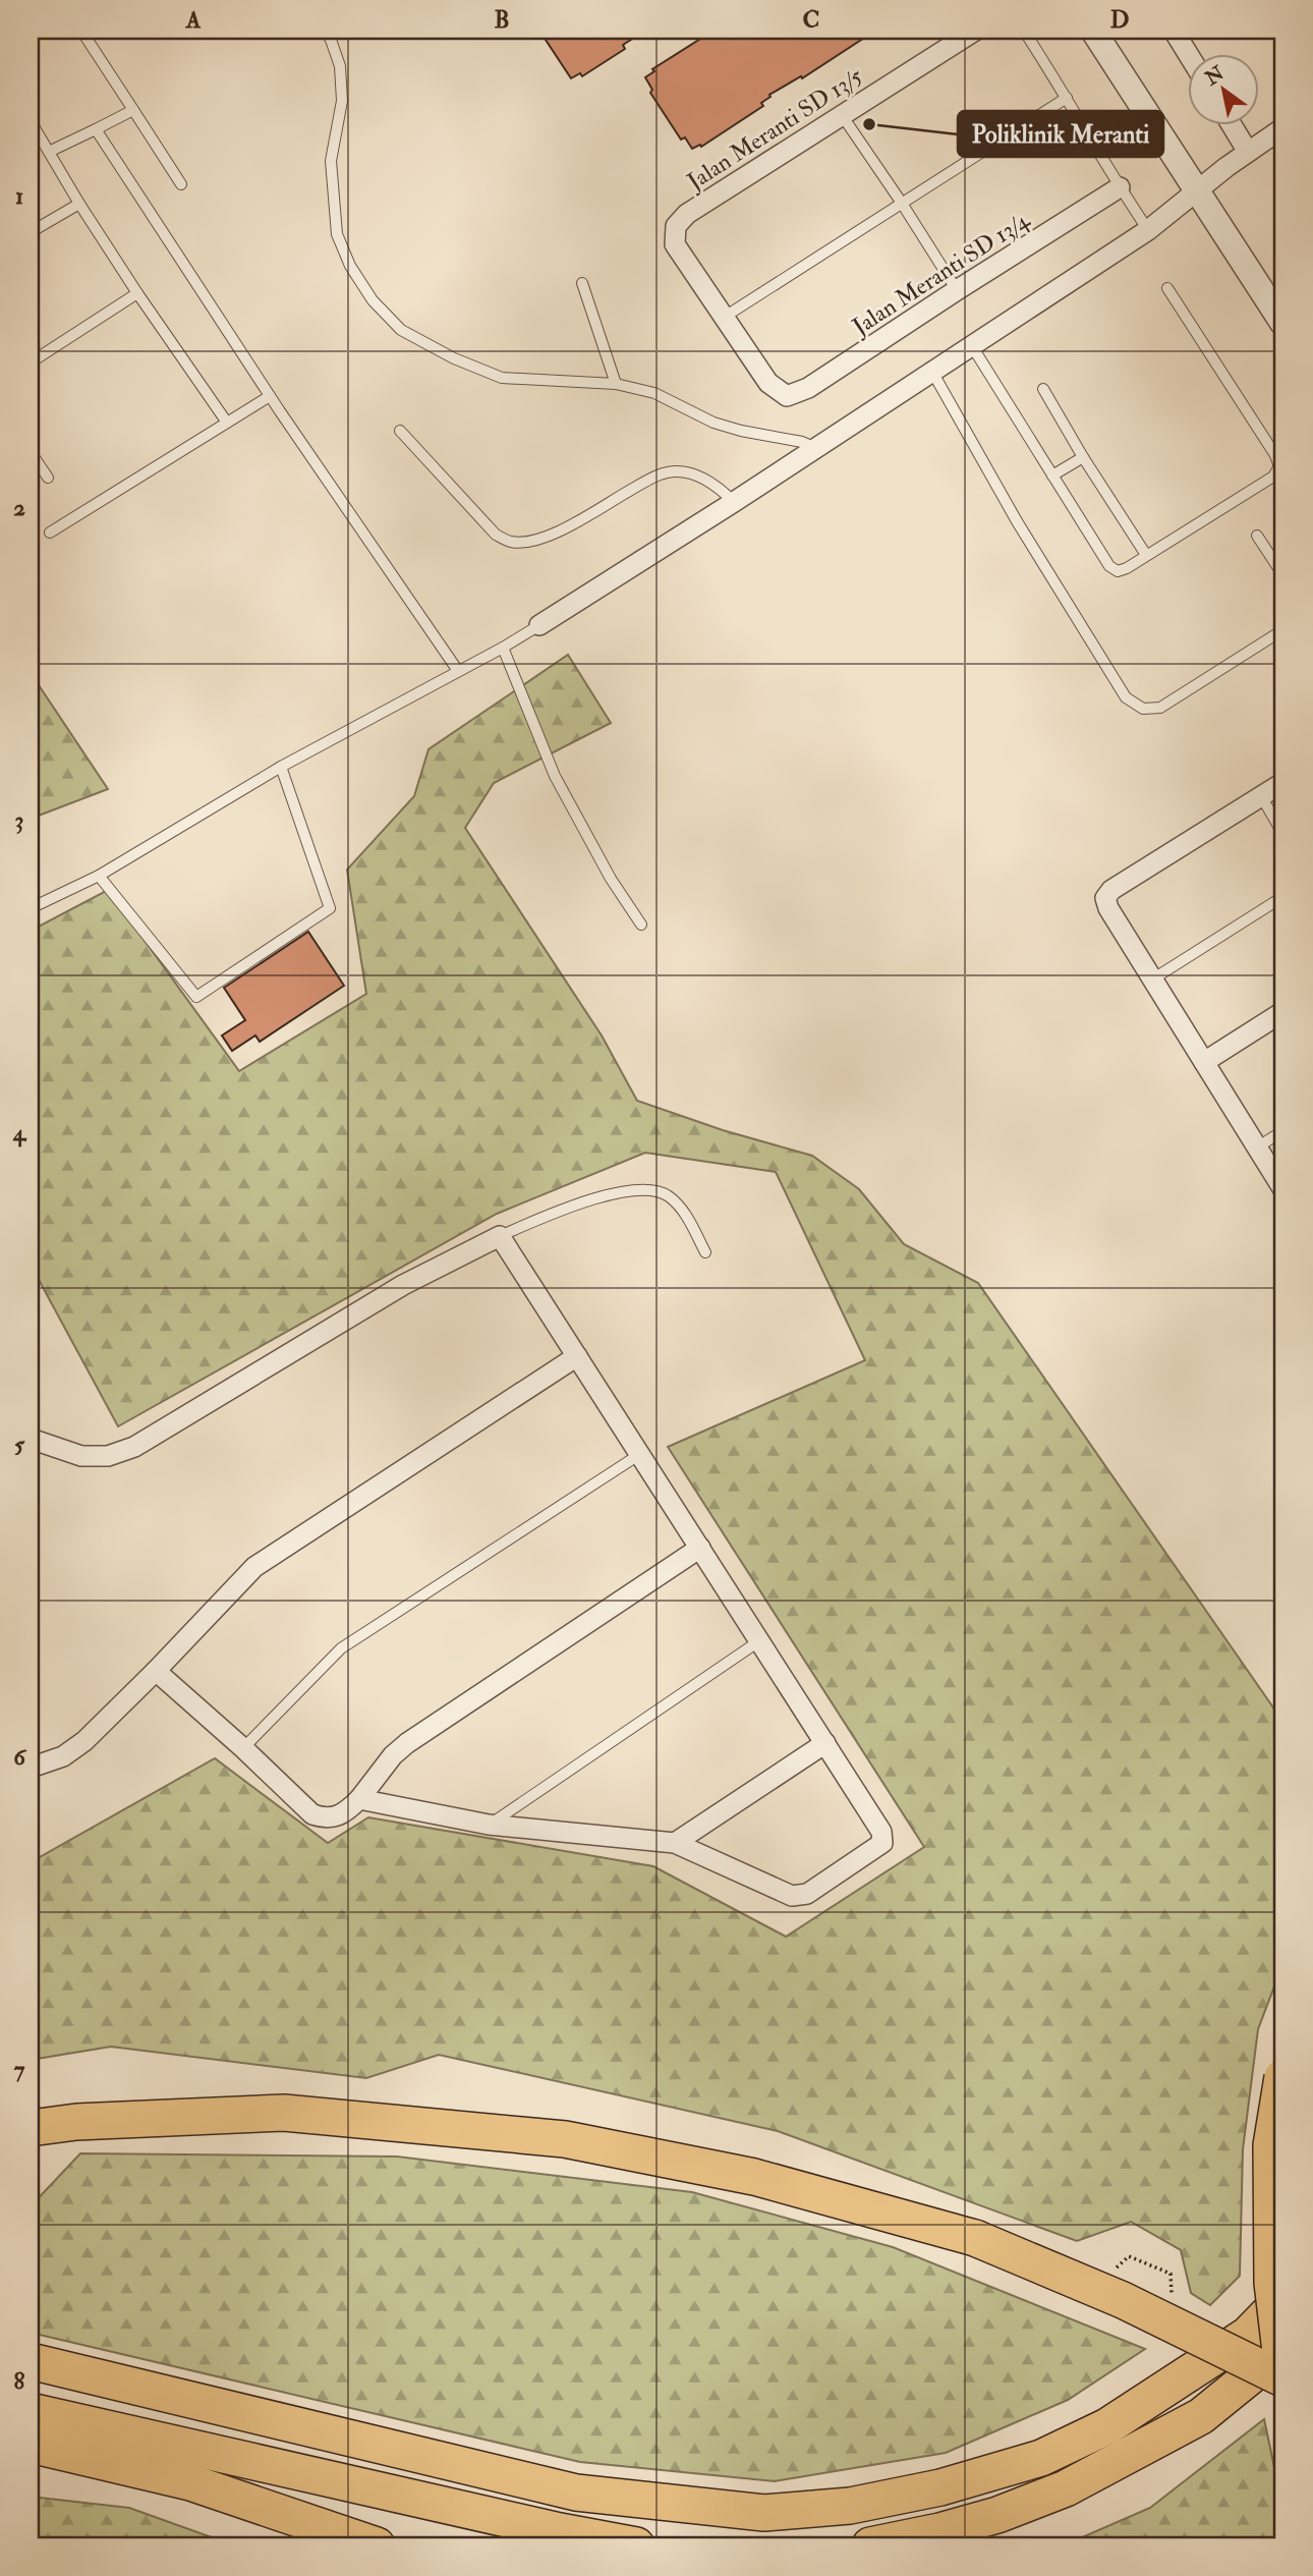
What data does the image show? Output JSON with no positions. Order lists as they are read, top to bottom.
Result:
{
  "streets": {
    "street": ["Jalan Meranti SD 13/5", "Jalan Meranti SD 13/4"]
  },
  "crossings": [
    ["Jalan Meranti SD 13/5", "Jalan Meranti SD 13/4"]
  ],
  "places": ["Poliklinik Meranti"],
  "north": "top left",
  "grid": {
    "columns": [
      "A",
      "B",
      "C",
      "D"
    ],
    "rows": [
      "1",
      "2",
      "3",
      "4",
      "5",
      "6",
      "7",
      "8"
    ]
  }
}
